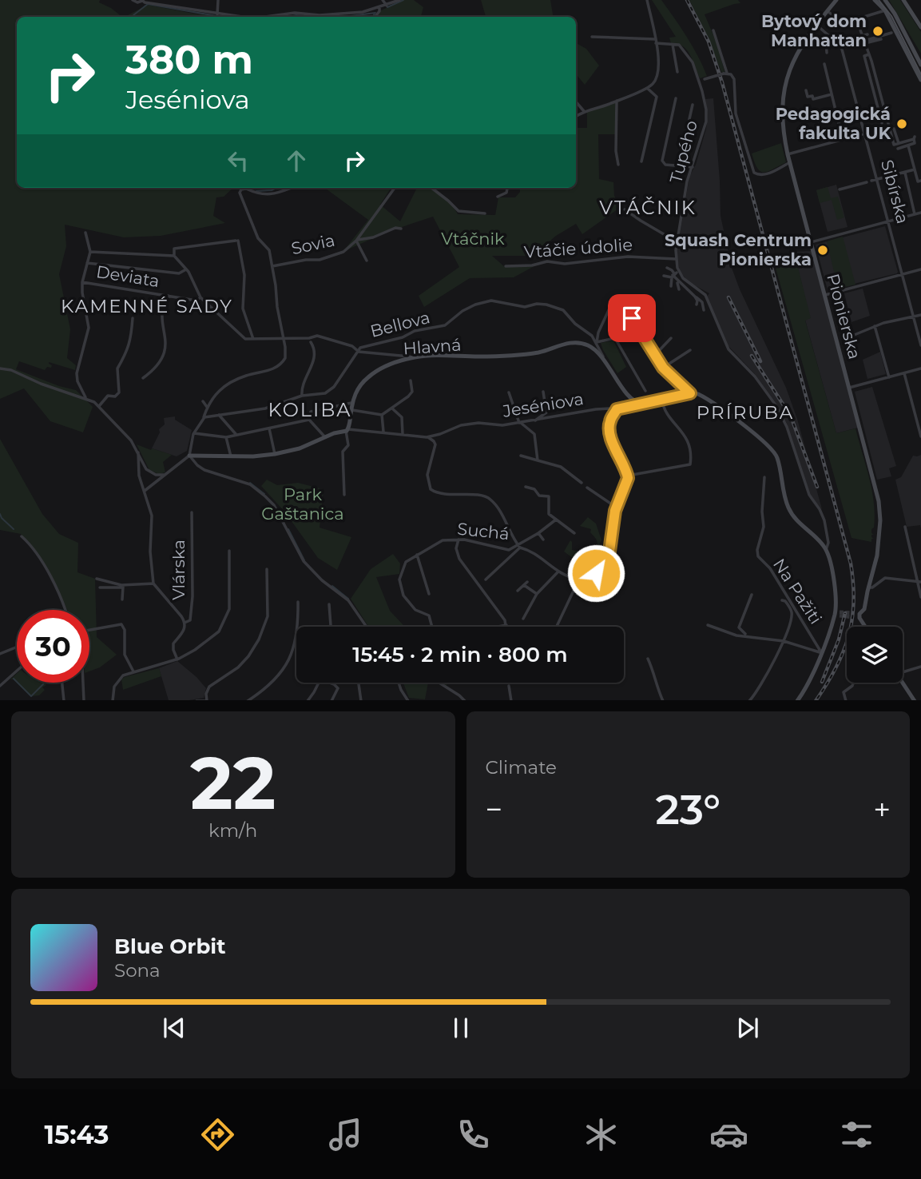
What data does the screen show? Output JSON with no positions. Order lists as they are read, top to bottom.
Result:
{
  "streets": {
    "street": [
      "Tupého",
      "Sibírska",
      "Sovia",
      "Vtáčie údolie",
      "Deviata",
      "Pionierska",
      "Bellova",
      "Hlavná",
      "Jeséniova",
      "Suchá",
      "Vlárska",
      "Na Pažiti"
    ]
  },
  "crossings": [
    ["Tupého", "Vtáčie údolie"],
    ["Sibírska", "Pionierska"],
    ["Bellova", "Hlavná"],
    ["Hlavná", "Jeséniova"]
  ],
  "districts": [
    "VTÁČNIK",
    "KAMENNÉ SADY",
    "KOLIBA",
    "PRÍRUBA"
  ],
  "parks": ["Vtáčnik", "Park Gaštanica"],
  "places": ["Bytový dom Manhattan", "Pedagogická fakulta UK", "Squash Centrum Pionierska"],
  "page": {
    "turn": ["380 m", "Jeséniova"],
    "limit": "30",
    "trip": "15:45 · 2 min · 800 m",
    "tile": [
      ["22", "km/h"],
      "Climate"
    ],
    "heat": ["−", "23°", "+"],
    "song": ["Blue Orbit", "Sona"],
    "tabs": "15:43"
  }
}
